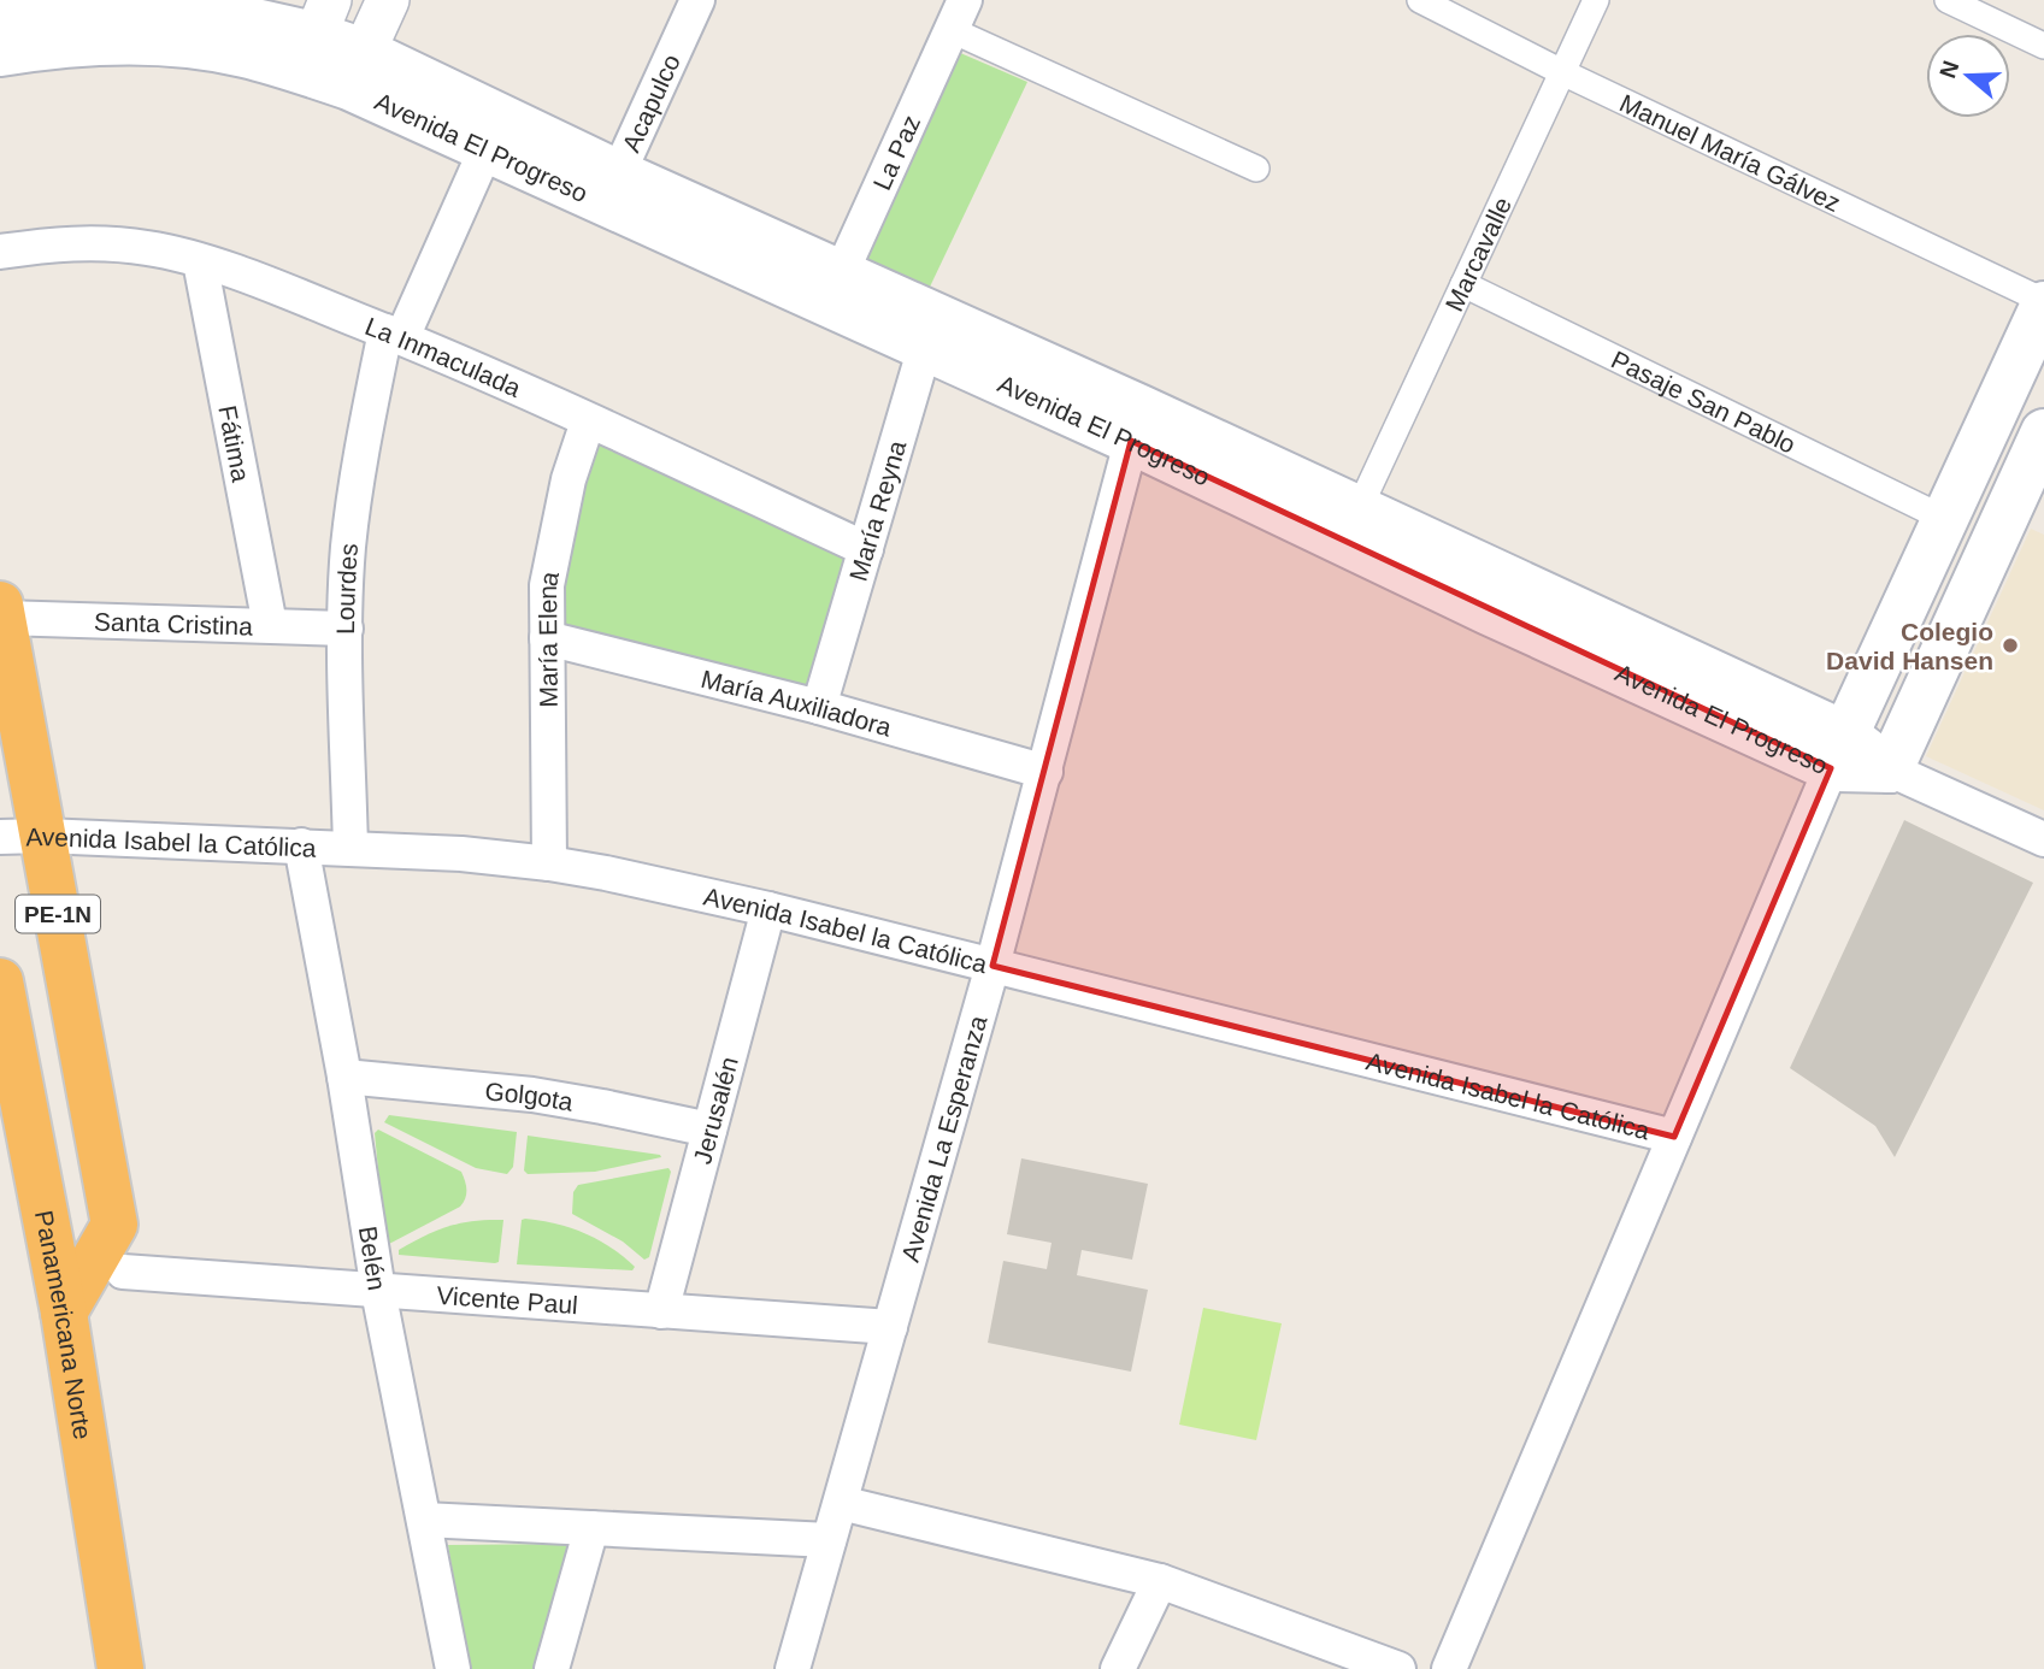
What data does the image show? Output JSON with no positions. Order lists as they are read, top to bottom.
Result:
{
  "streets": {
    "highway": ["PE-1N", "Panamericana Norte"],
    "main road": ["Avenida El Progreso"],
    "street": [
      "Acapulco",
      "La Paz",
      "Manuel María Gálvez",
      "Marcavalle",
      "La Inmaculada",
      "Pasaje San Pablo",
      "Fátima",
      "María Reyna",
      "Lourdes",
      "Santa Cristina",
      "María Elena",
      "María Auxiliadora",
      "Avenida Isabel la Católica",
      "Golgota",
      "Jerusalén",
      "Avenida La Esperanza",
      "Belén",
      "Vicente Paul"
    ]
  },
  "crossings": [
    ["Acapulco", "Avenida El Progreso"],
    ["Avenida El Progreso", "La Paz"],
    ["Avenida El Progreso", "Marcavalle"],
    ["Avenida El Progreso", "María Reyna"],
    ["Avenida El Progreso", "Lourdes"],
    ["Avenida El Progreso", "Avenida La Esperanza"],
    ["Manuel María Gálvez", "Marcavalle"],
    ["Marcavalle", "Pasaje San Pablo"],
    ["La Inmaculada", "Fátima"],
    ["La Inmaculada", "María Reyna"],
    ["La Inmaculada", "Lourdes"],
    ["La Inmaculada", "María Elena"],
    ["Fátima", "Santa Cristina"],
    ["María Reyna", "María Auxiliadora"],
    ["Lourdes", "Santa Cristina"],
    ["Lourdes", "Avenida Isabel la Católica"],
    ["Santa Cristina", "PE-1N"],
    ["María Elena", "María Auxiliadora"],
    ["María Elena", "Avenida Isabel la Católica"],
    ["María Auxiliadora", "Avenida La Esperanza"],
    ["Avenida Isabel la Católica", "PE-1N"],
    ["Avenida Isabel la Católica", "Jerusalén"],
    ["Avenida Isabel la Católica", "Avenida La Esperanza"],
    ["Avenida Isabel la Católica", "Belén"],
    ["PE-1N", "Panamericana Norte"],
    ["Golgota", "Jerusalén"],
    ["Golgota", "Belén"],
    ["Jerusalén", "Vicente Paul"],
    ["Avenida La Esperanza", "Vicente Paul"],
    ["Belén", "Vicente Paul"]
  ],
  "places": ["Colegio David Hansen"],
  "north": "left"
}
